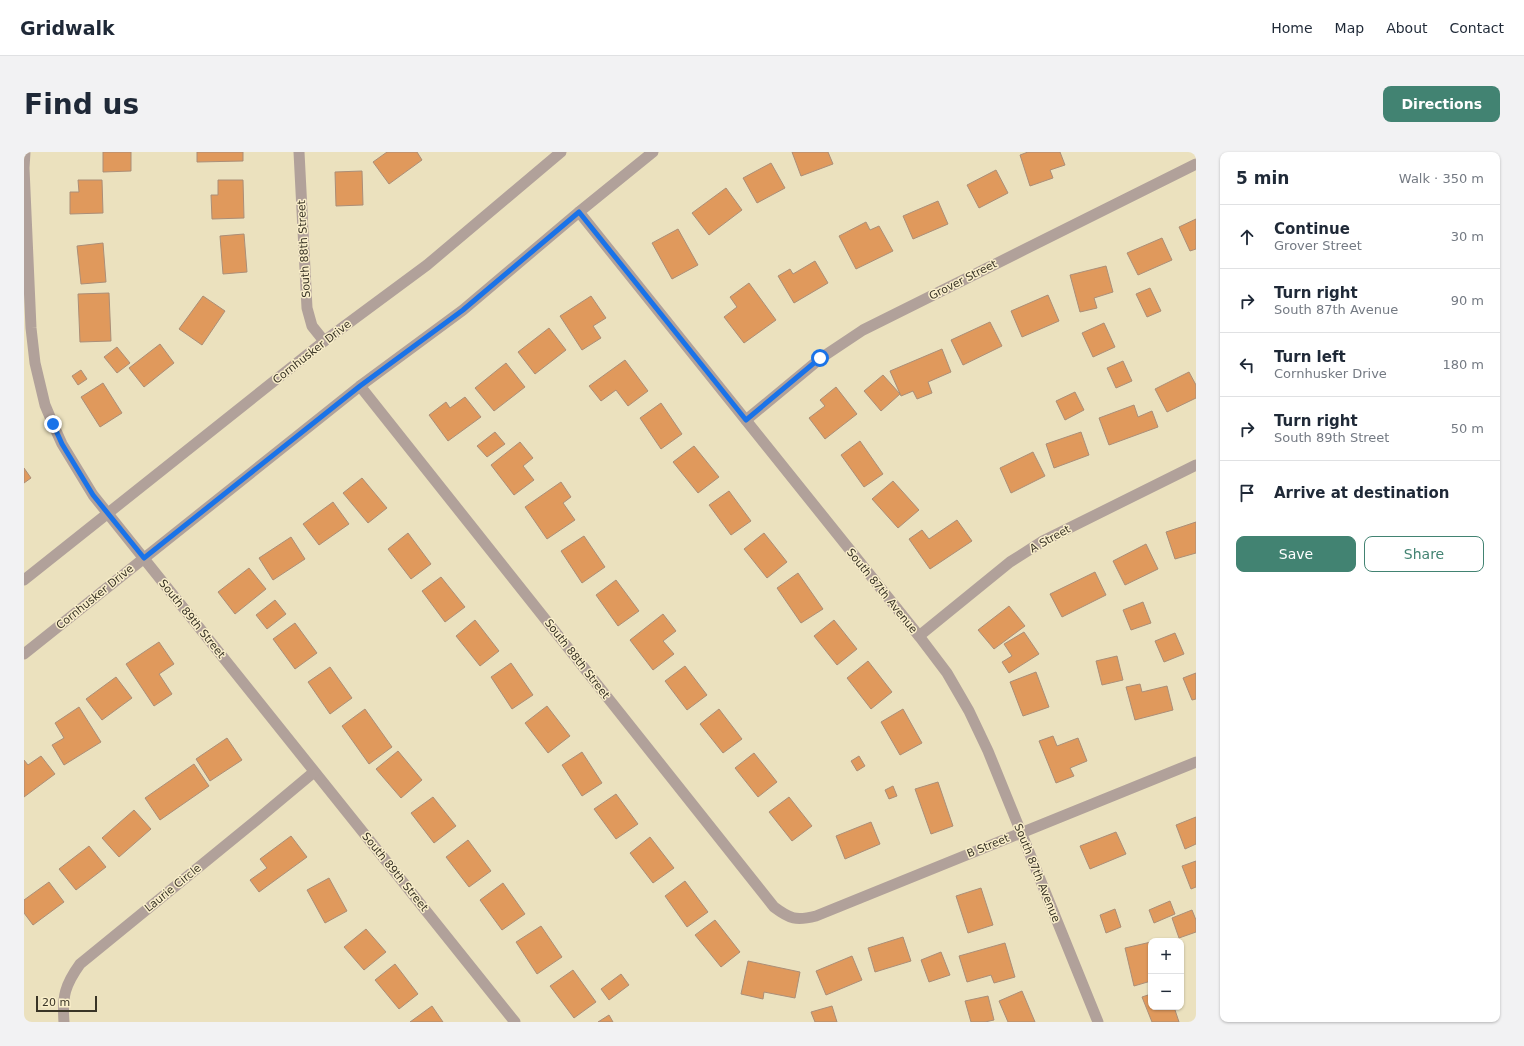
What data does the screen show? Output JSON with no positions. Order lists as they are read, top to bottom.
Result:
{
  "streets": {
    "street": [
      "South 88th Street",
      "Grover Street",
      "Cornhusker Drive",
      "A Street",
      "South 87th Avenue",
      "South 89th Street",
      "B Street",
      "Laurie Circle"
    ]
  },
  "crossings": [
    ["South 88th Street", "Cornhusker Drive"],
    ["South 88th Street", "B Street"],
    ["Grover Street", "South 87th Avenue"],
    ["Cornhusker Drive", "South 87th Avenue"],
    ["Cornhusker Drive", "South 89th Street"],
    ["A Street", "South 87th Avenue"],
    ["South 87th Avenue", "B Street"],
    ["South 89th Street", "Laurie Circle"]
  ],
  "scale_bar": "20 m",
  "page": {
    "header": "Gridwalk",
    "nav": [
      "Home",
      "Map",
      "About",
      "Contact"
    ],
    "buttons": [
      "Directions",
      ["Save", "Share"]
    ],
    "title": "Find us",
    "heading": ["5 min", "Walk · 350 m"],
    "list": [
      ["Continue", "Grover Street", "30 m"],
      ["Turn right", "South 87th Avenue", "90 m"],
      ["Turn left", "Cornhusker Drive", "180 m"],
      ["Turn right", "South 89th Street", "50 m"],
      "Arrive at destination"
    ],
    "map_buttons": ["+", "−"],
    "scale": "20 m"
  }
}
